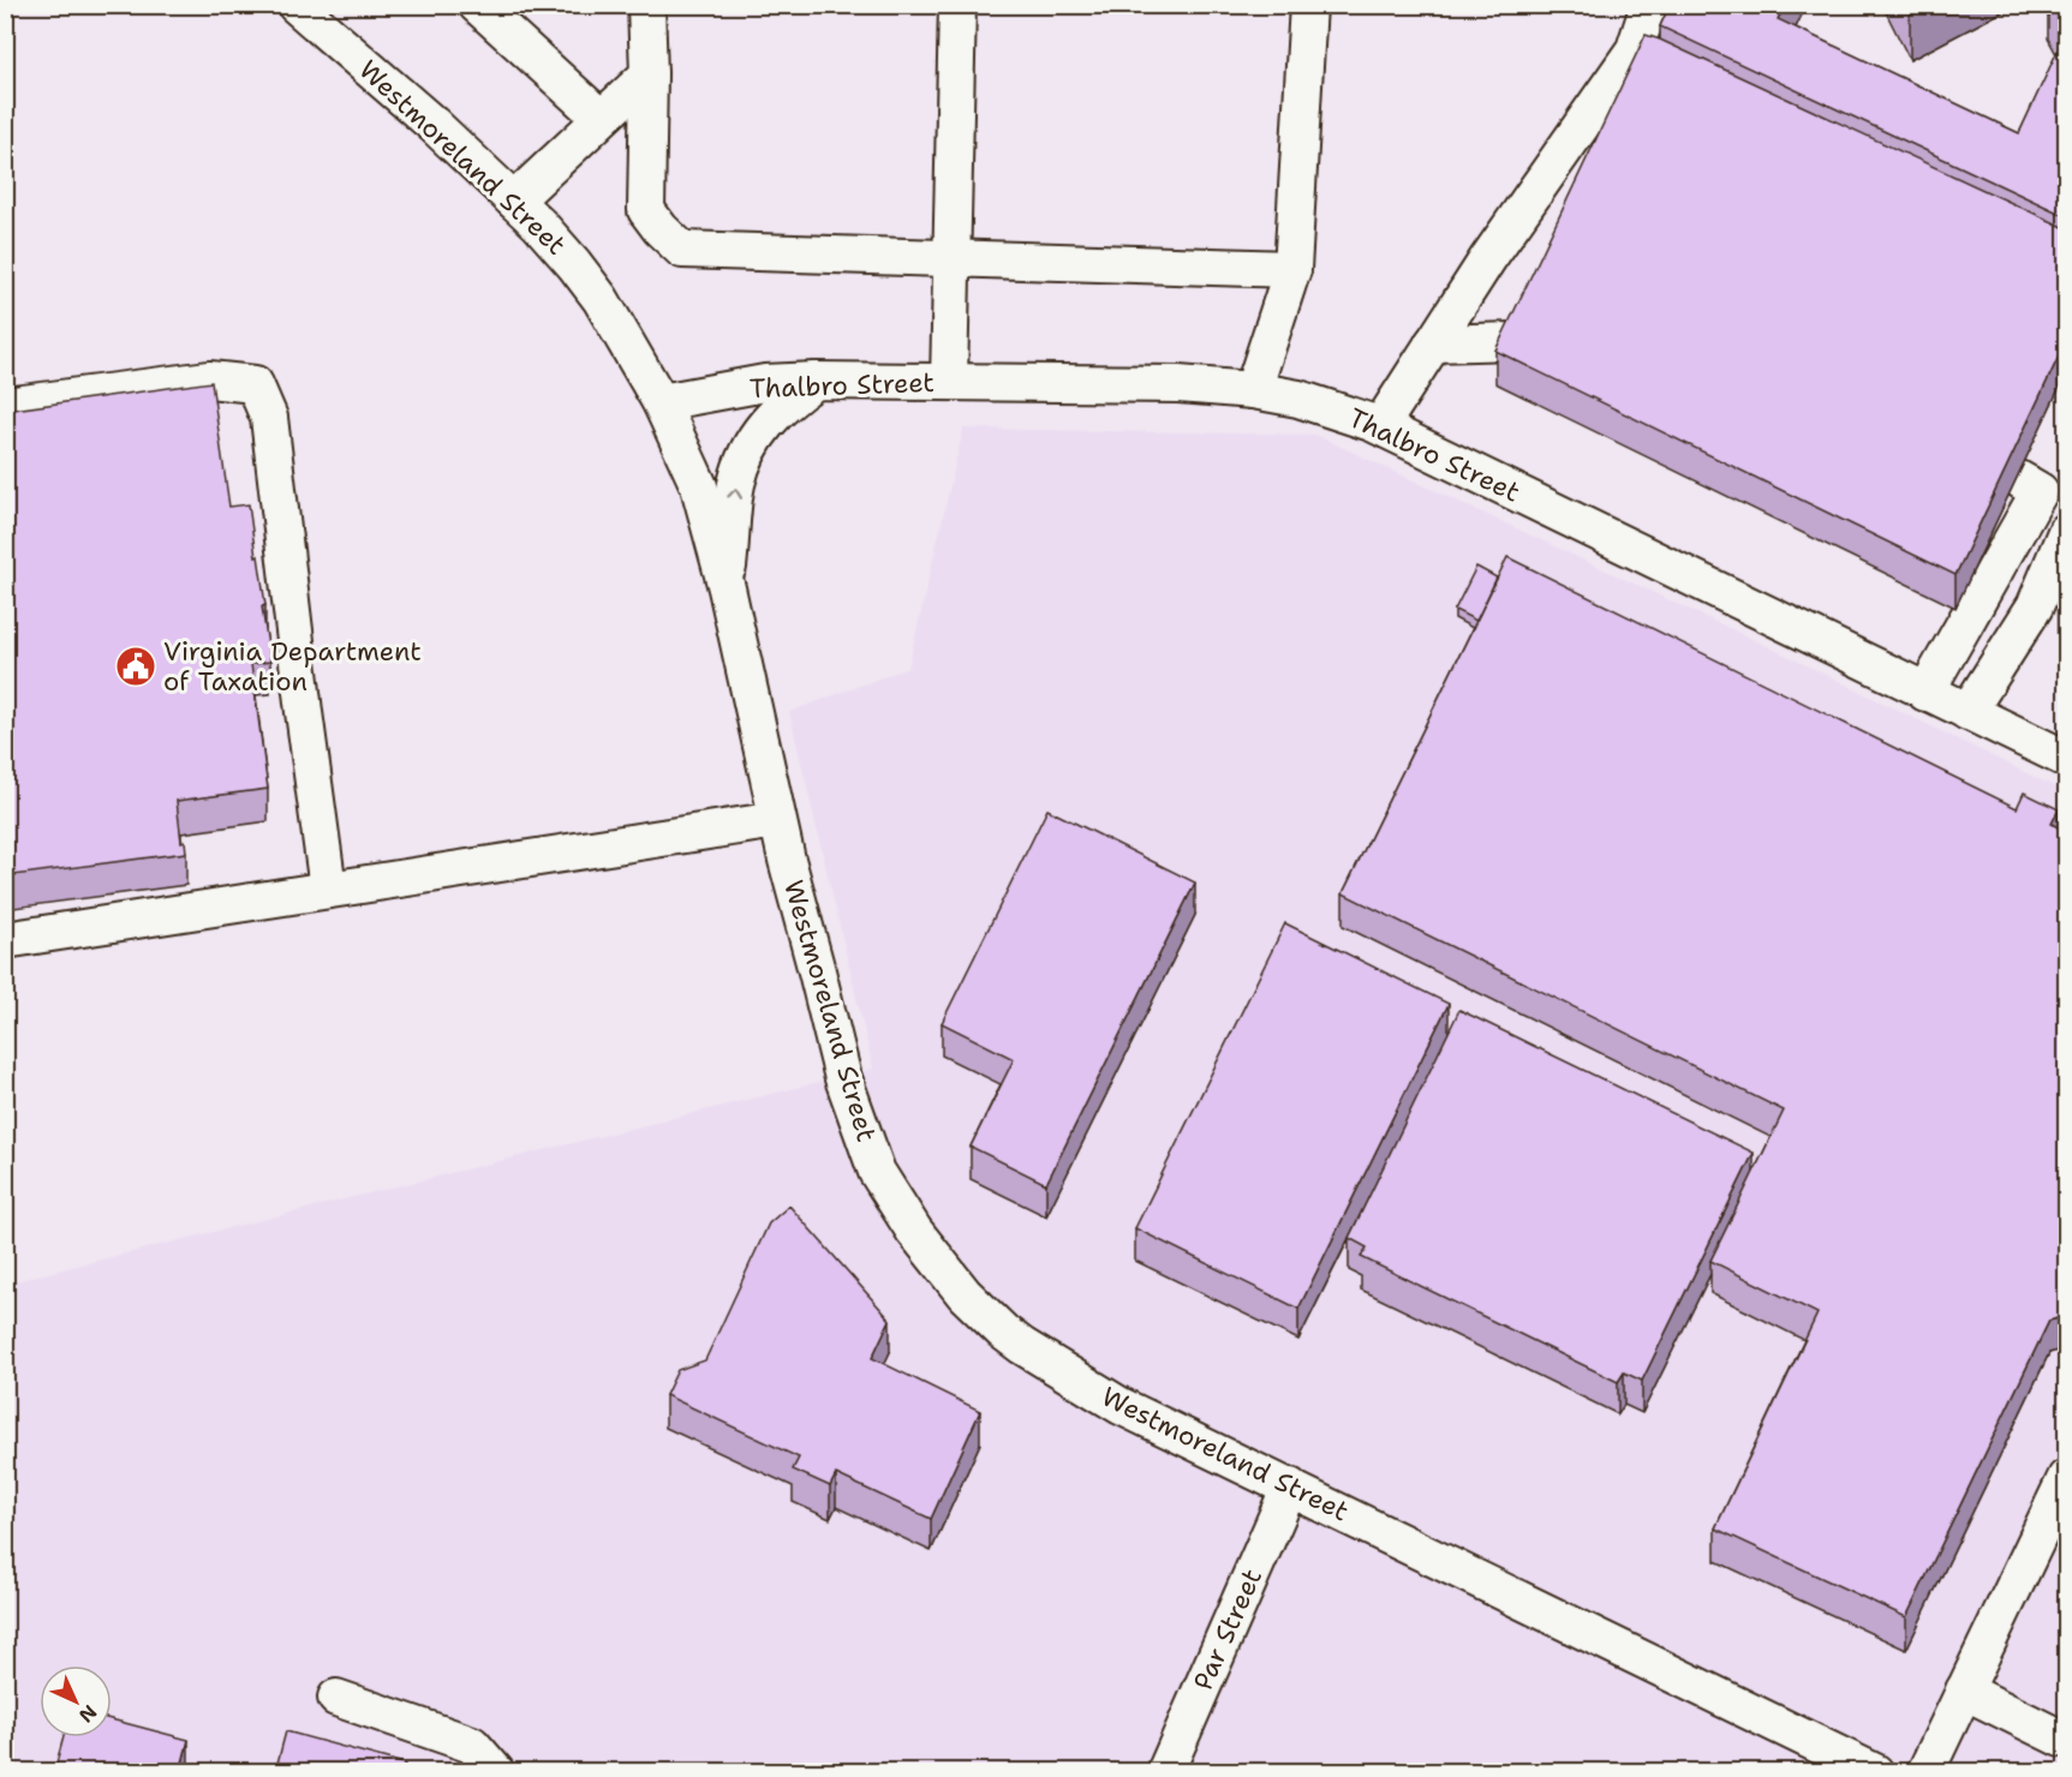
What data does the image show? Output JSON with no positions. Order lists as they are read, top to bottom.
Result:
{
  "streets": {
    "street": ["Westmoreland Street", "Thalbro Street", "Par Street"]
  },
  "crossings": [
    ["Westmoreland Street", "Thalbro Street"],
    ["Westmoreland Street", "Par Street"]
  ],
  "places": {
    "public building": ["Virginia Department of Taxation"]
  },
  "north": "bottom right"
}
